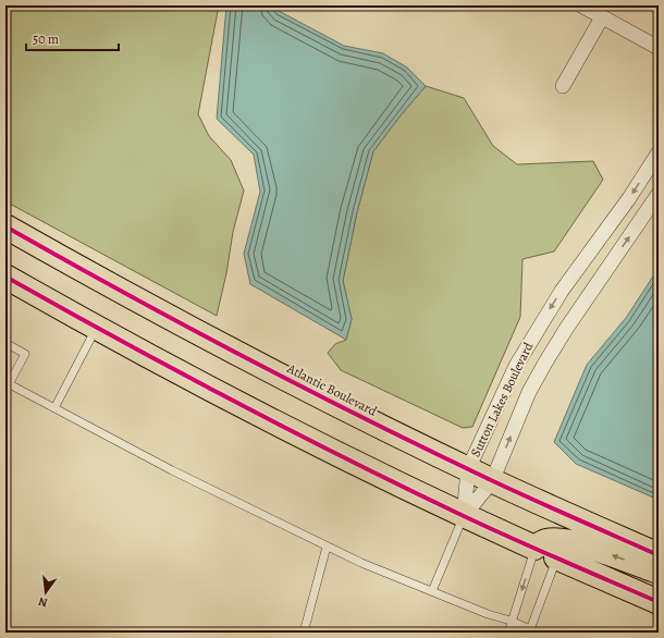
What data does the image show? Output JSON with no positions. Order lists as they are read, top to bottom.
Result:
{
  "streets": {
    "highway": ["Atlantic Boulevard"],
    "street": ["Sutton Lakes Boulevard"]
  },
  "crossings": [
    ["Atlantic Boulevard", "Sutton Lakes Boulevard"]
  ],
  "scale_bar": "50 m",
  "north": "bottom"
}
